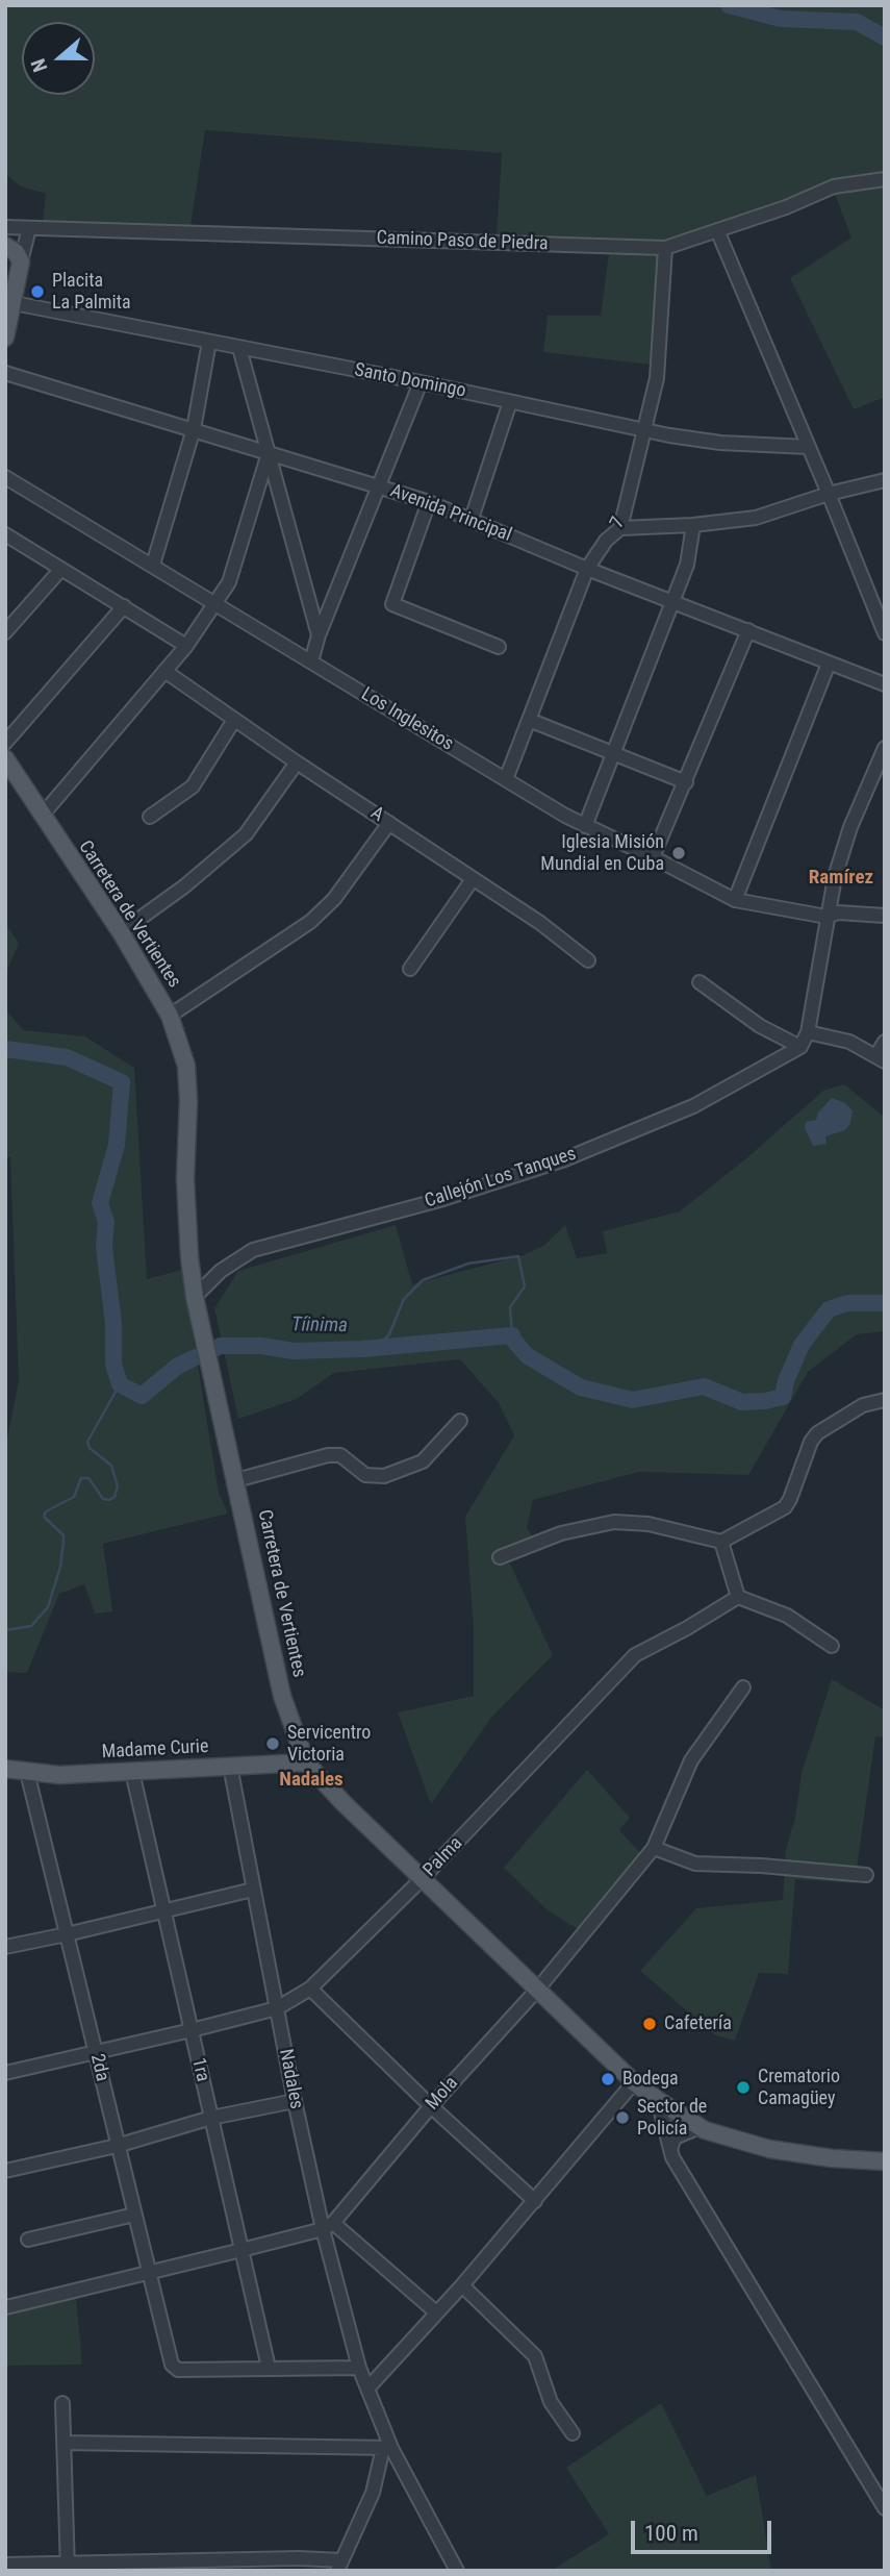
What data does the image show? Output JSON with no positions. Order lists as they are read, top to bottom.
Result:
{
  "streets": {
    "main road": ["Carretera de Vertientes", "Madame Curie"],
    "street": [
      "Camino Paso de Piedra",
      "Santo Domingo",
      "Avenida Principal",
      "7",
      "Los Inglesitos",
      "A",
      "Callejón Los Tanques",
      "Palma",
      "2da",
      "1ra",
      "Nadales",
      "Mola"
    ]
  },
  "crossings": [
    ["Camino Paso de Piedra", "7"],
    ["Santo Domingo", "7"],
    ["Avenida Principal", "7"],
    ["7", "Los Inglesitos"],
    ["Carretera de Vertientes", "Callejón Los Tanques"],
    ["Carretera de Vertientes", "Madame Curie"],
    ["Carretera de Vertientes", "Palma"],
    ["Carretera de Vertientes", "Mola"],
    ["Madame Curie", "2da"],
    ["Madame Curie", "1ra"],
    ["Madame Curie", "Nadales"],
    ["Palma", "2da"],
    ["Palma", "1ra"],
    ["Palma", "Nadales"],
    ["2da", "1ra"],
    ["Nadales", "Mola"]
  ],
  "districts": ["Ramírez", "Nadales"],
  "water": ["Tíinima"],
  "places": [
    "Placita La Palmita",
    "Iglesia Misión Mundial en Cuba",
    "Servicentro Victoria",
    "Cafetería",
    "Bodega",
    "Crematorio Camagüey",
    "Sector de Policía"
  ],
  "scale_bar": "100 m",
  "north": "left"
}
